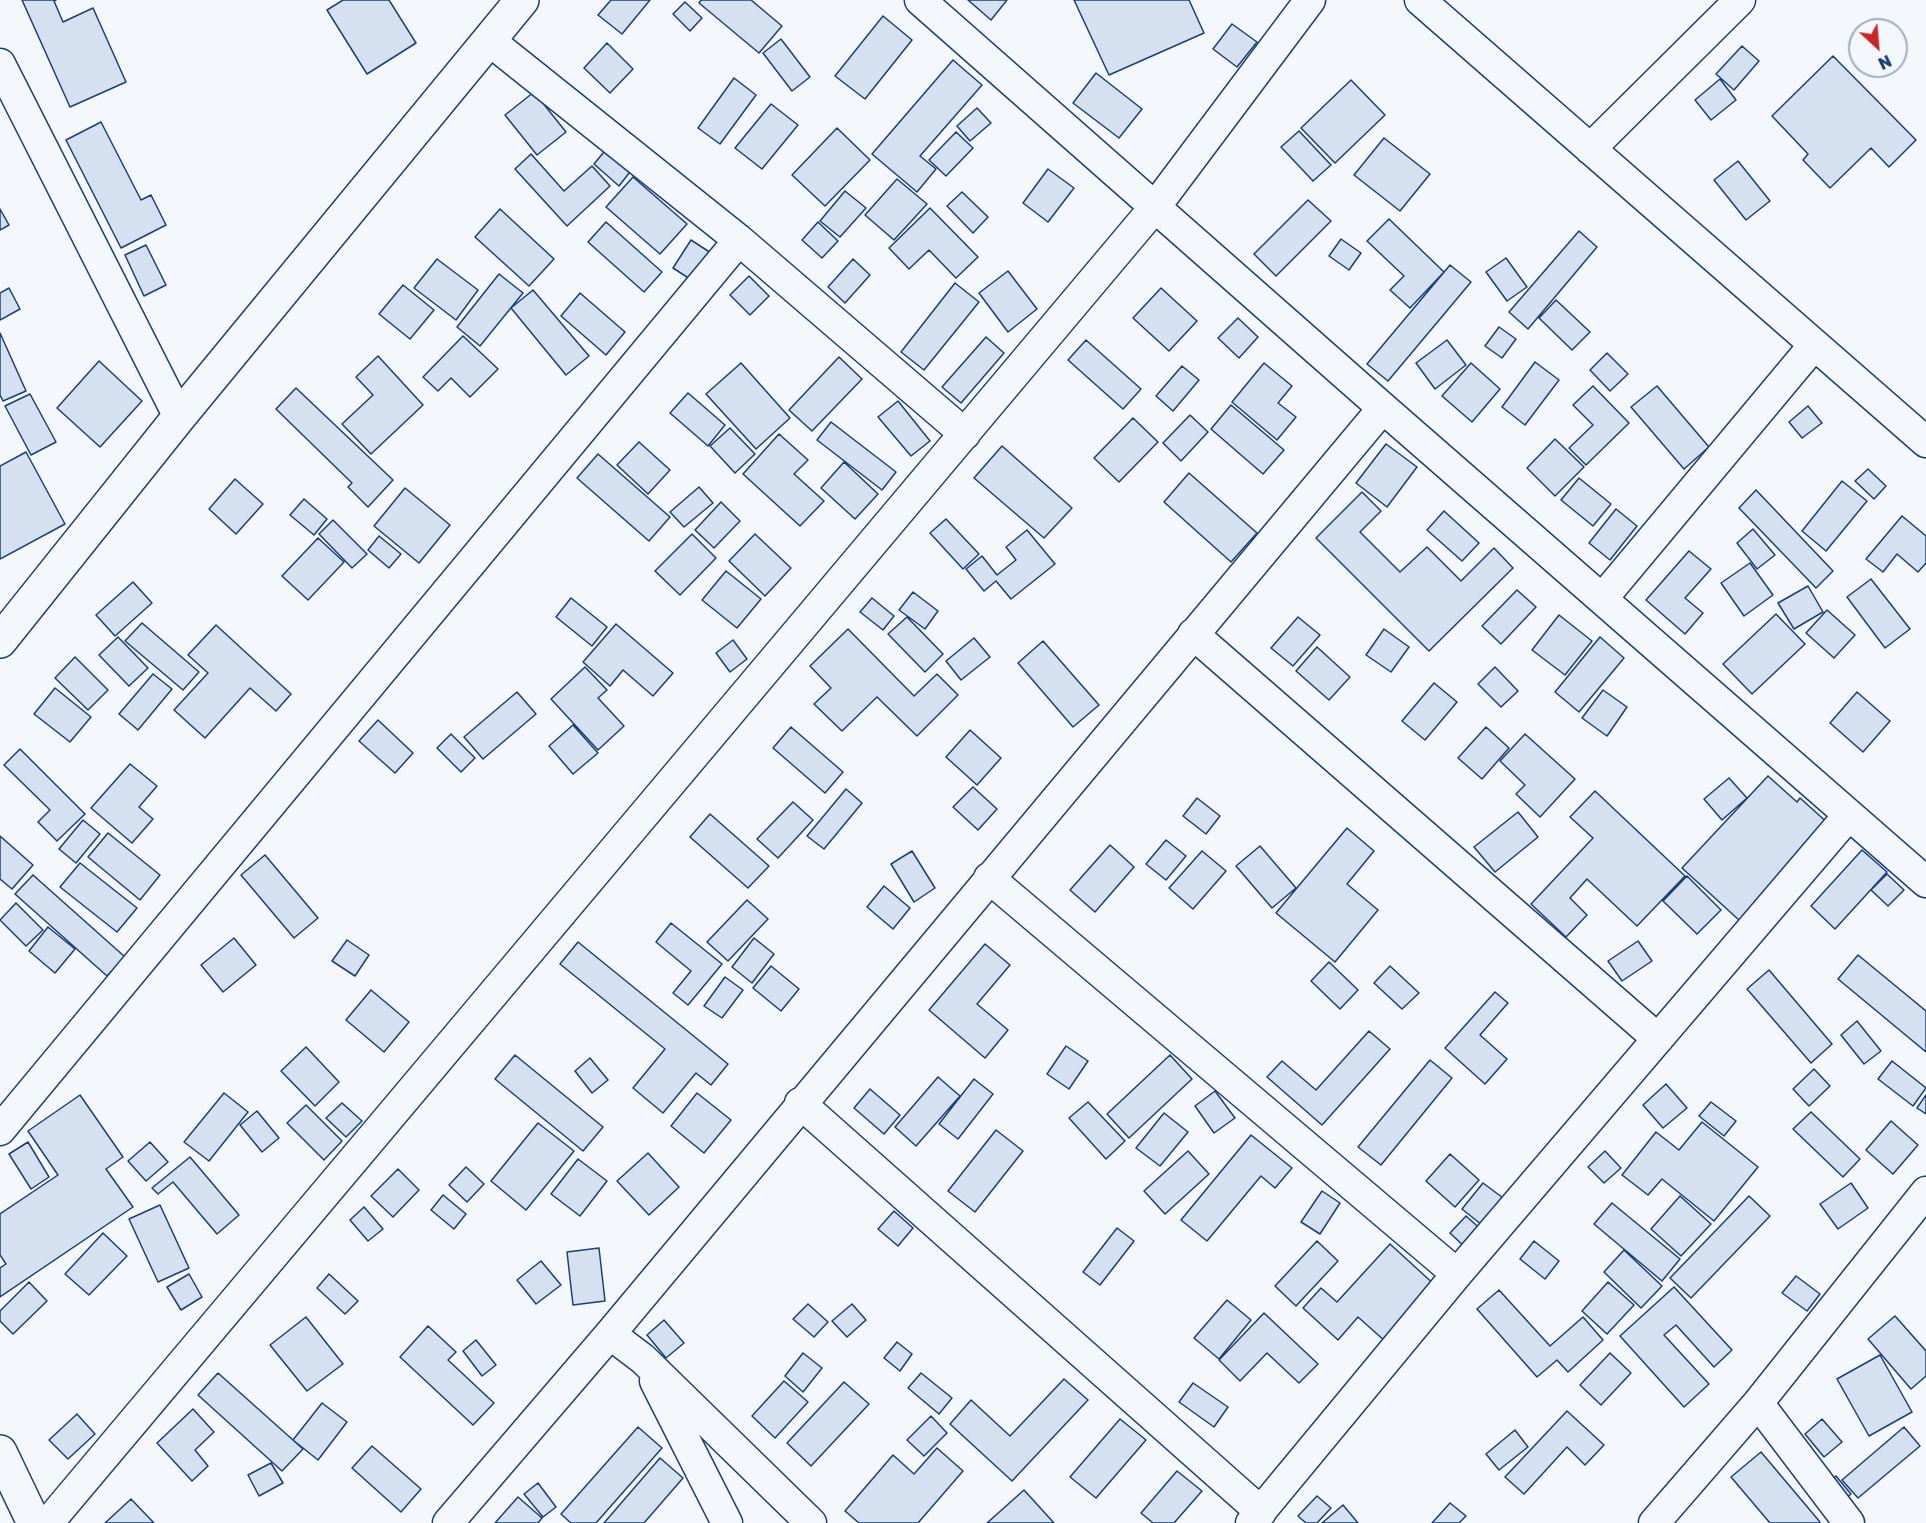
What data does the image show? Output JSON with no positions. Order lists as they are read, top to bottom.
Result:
{
  "north": "bottom right"
}
